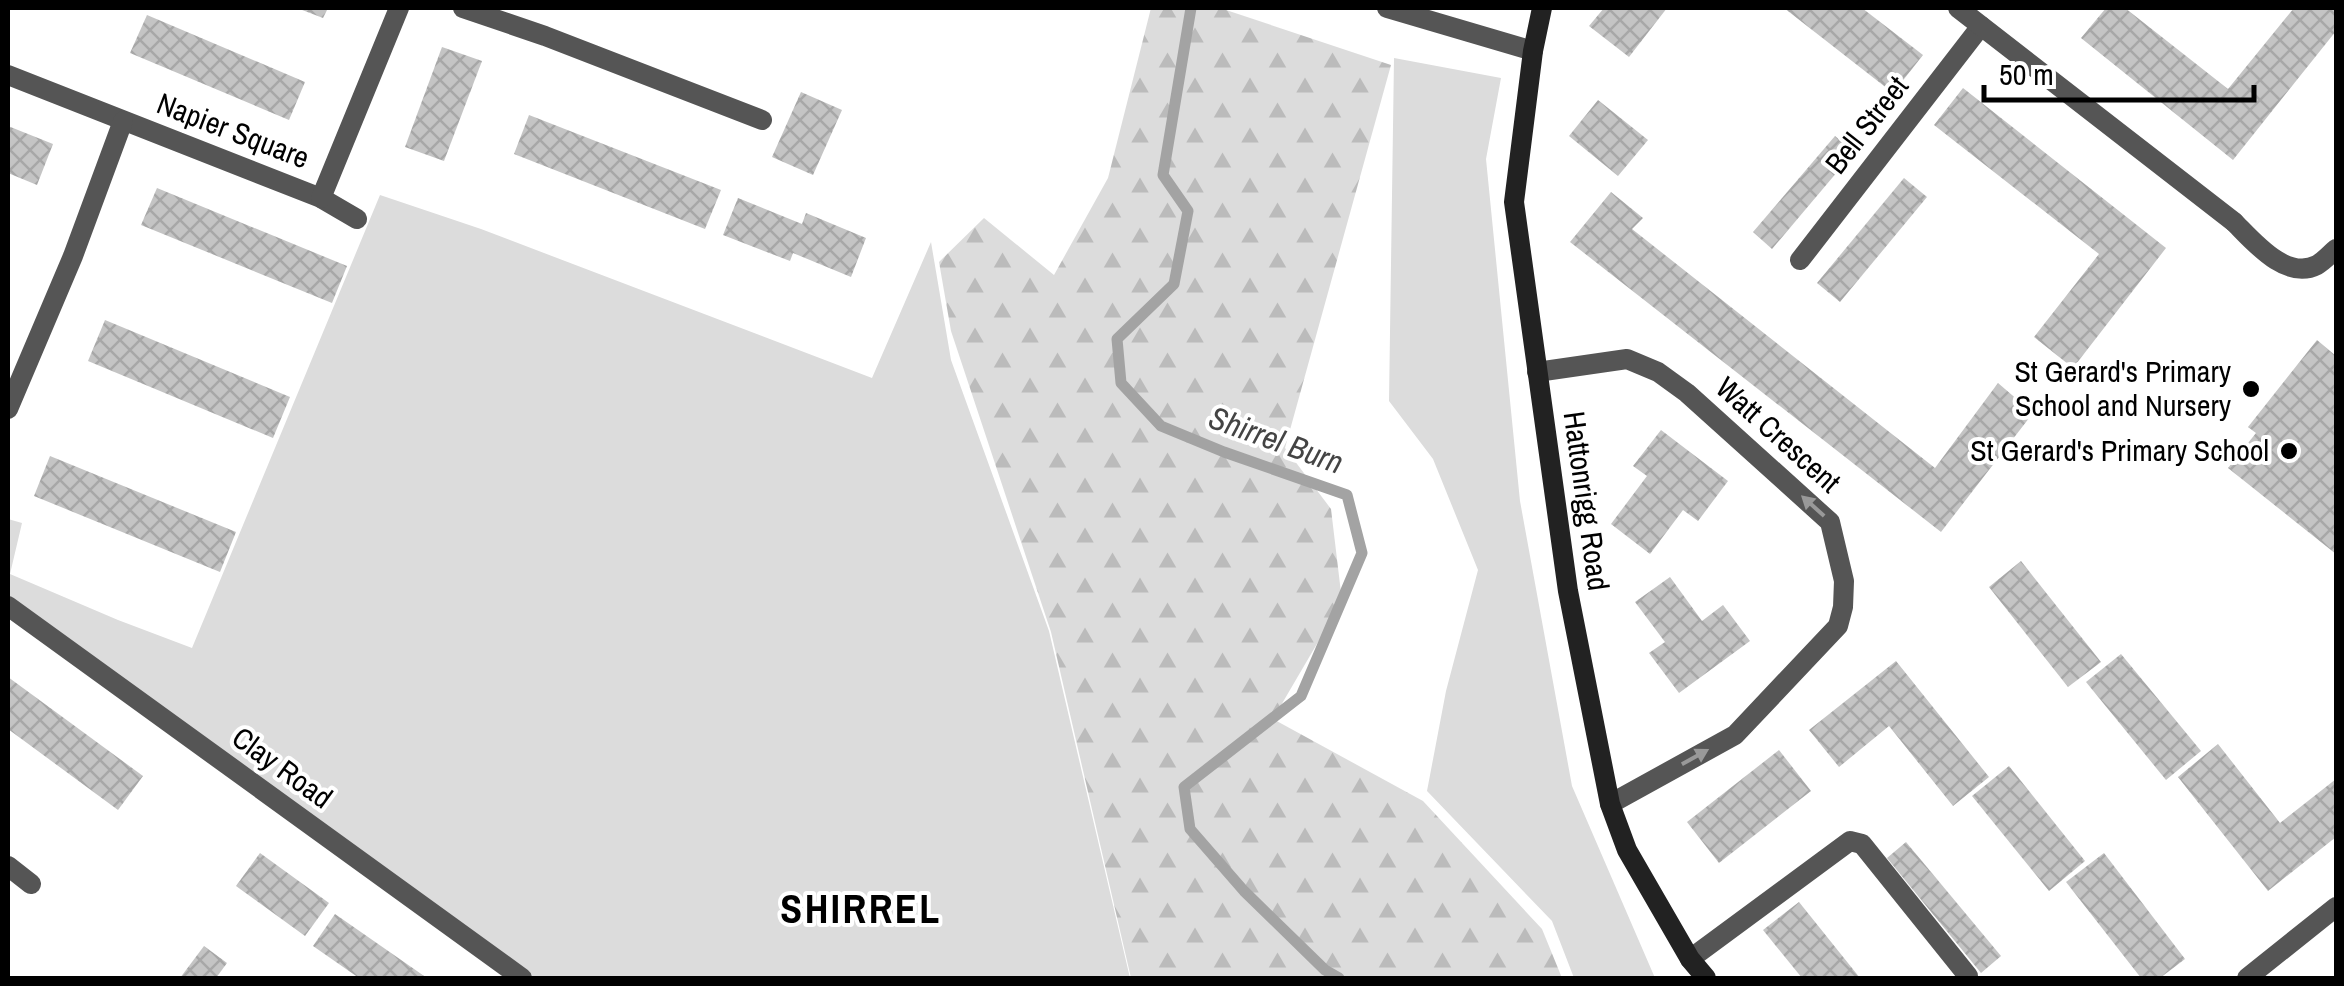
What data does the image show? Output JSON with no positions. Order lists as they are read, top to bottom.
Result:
{
  "streets": {
    "street": [
      "Bell Street",
      "Napier Square",
      "Watt Crescent",
      "Hattonrigg Road",
      "Clay Road"
    ]
  },
  "crossings": [
    ["Watt Crescent", "Hattonrigg Road"]
  ],
  "districts": ["SHIRREL"],
  "water": ["Shirrel Burn"],
  "places": ["St Gerard's Primary School and Nursery", "St Gerard's Primary School"],
  "scale_bar": "50 m"
}
